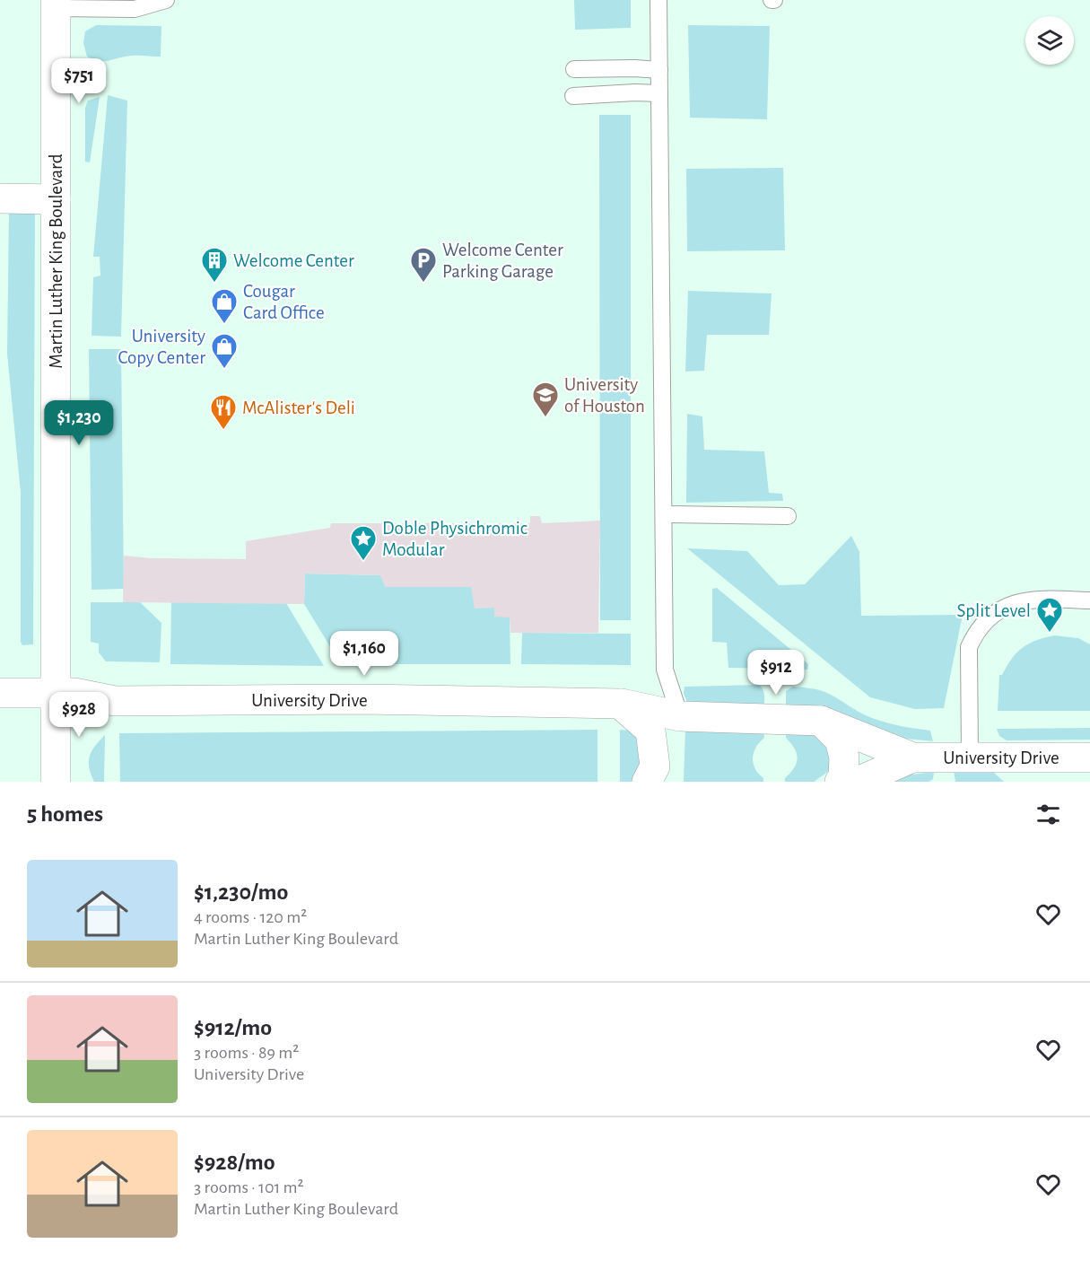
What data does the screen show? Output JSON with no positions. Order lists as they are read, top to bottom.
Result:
{
  "streets": {
    "street": ["Martin Luther King Boulevard", "University Drive"]
  },
  "crossings": [
    ["Martin Luther King Boulevard", "University Drive"]
  ],
  "places": {
    "building": ["Welcome Center"],
    "parking": ["Welcome Center Parking Garage"],
    "shop": ["Cougar Card Office", "University Copy Center"],
    "school or university": ["University of Houston"],
    "restaurant": ["McAlister's Deli"],
    "place": ["Doble Physichromic Modular", "Split Level"]
  },
  "page": {
    "price": [
      "$751",
      "$1,230",
      "$1,160",
      "$912",
      "$928"
    ],
    "heading": "5 homes",
    "list": [
      {
        "name": "$1,230/mo",
        "note": "4 rooms · 120 m² · Martin Luther King Boulevard"
      },
      {
        "name": "$912/mo",
        "note": "3 rooms · 89 m² · University Drive"
      },
      {
        "name": "$928/mo",
        "note": "3 rooms · 101 m² · Martin Luther King Boulevard"
      }
    ]
  }
}
